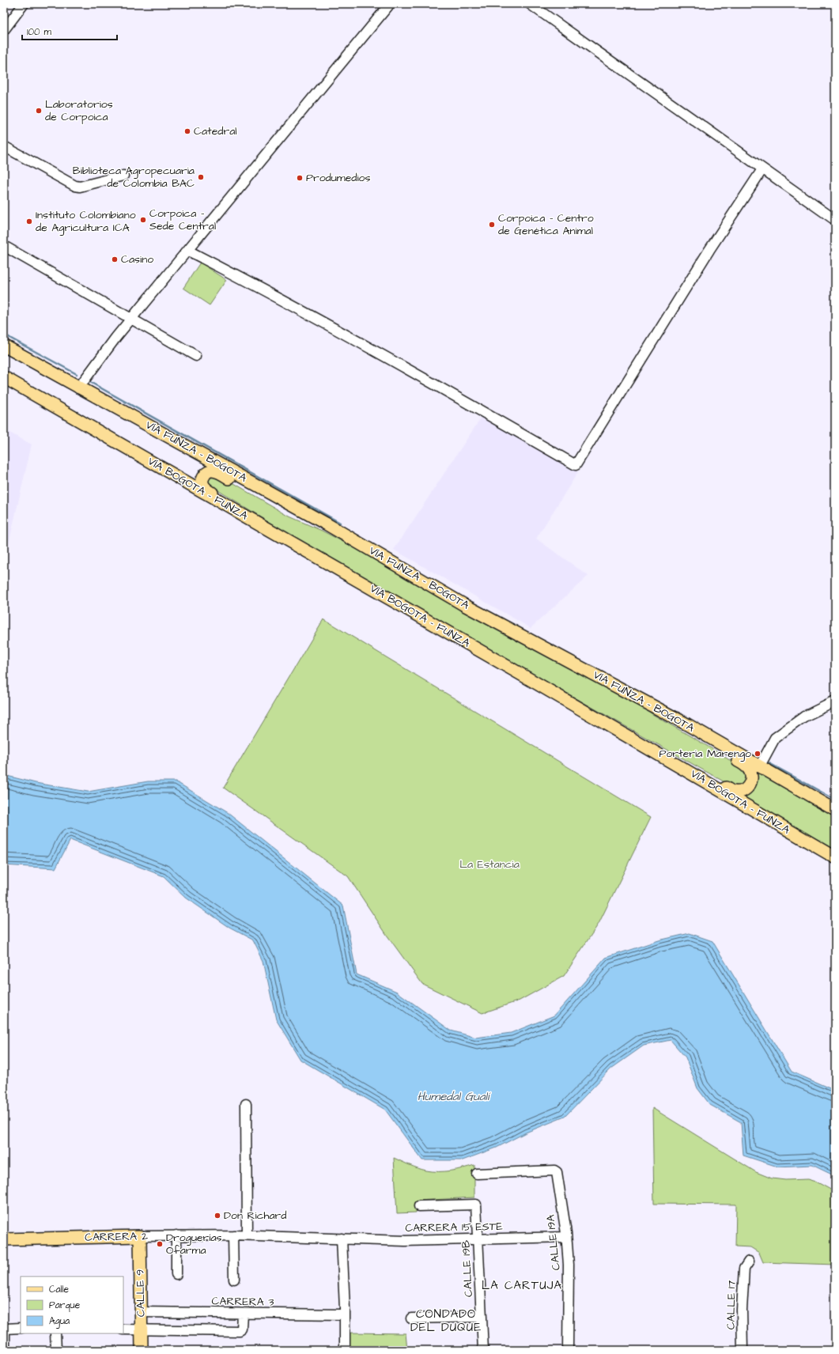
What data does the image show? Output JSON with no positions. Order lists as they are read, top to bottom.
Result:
{
  "streets": {
    "main road": [
      "VÍA FUNZA - BOGOTA",
      "VÍA BOGOTA - FUNZA",
      "CARRERA 2",
      "CALLE 9"
    ],
    "street": [
      "CARRERA 15 ESTE",
      "CALLE 19A",
      "CALLE 19B",
      "CARRERA 3",
      "CALLE 17"
    ]
  },
  "crossings": [
    ["CARRERA 15 ESTE", "CARRERA 2"],
    ["CARRERA 15 ESTE", "CALLE 19A"],
    ["CARRERA 15 ESTE", "CALLE 19B"],
    ["CARRERA 2", "CALLE 9"],
    ["CALLE 9", "CARRERA 3"]
  ],
  "districts": ["LA CARTUJA", "CONDADO DEL DUQUE"],
  "water": ["Humedal Gualí"],
  "parks": ["La Estancia"],
  "places": [
    "Laboratorios de Corpoica",
    "Catedral",
    "Biblioteca Agropecuaria de Colombia BAC",
    "Produmedios",
    "Corpoica - Sede Central",
    "Instituto Colombiano de Agricultura ICA",
    "Corpoica - Centro de Genética Animal",
    "Casino",
    "Porteria Marengo",
    "Don Richard",
    "Droguerías Ofarma"
  ],
  "legend": ["Calle", "Parque", "Agua"],
  "scale_bar": "100 m"
}
